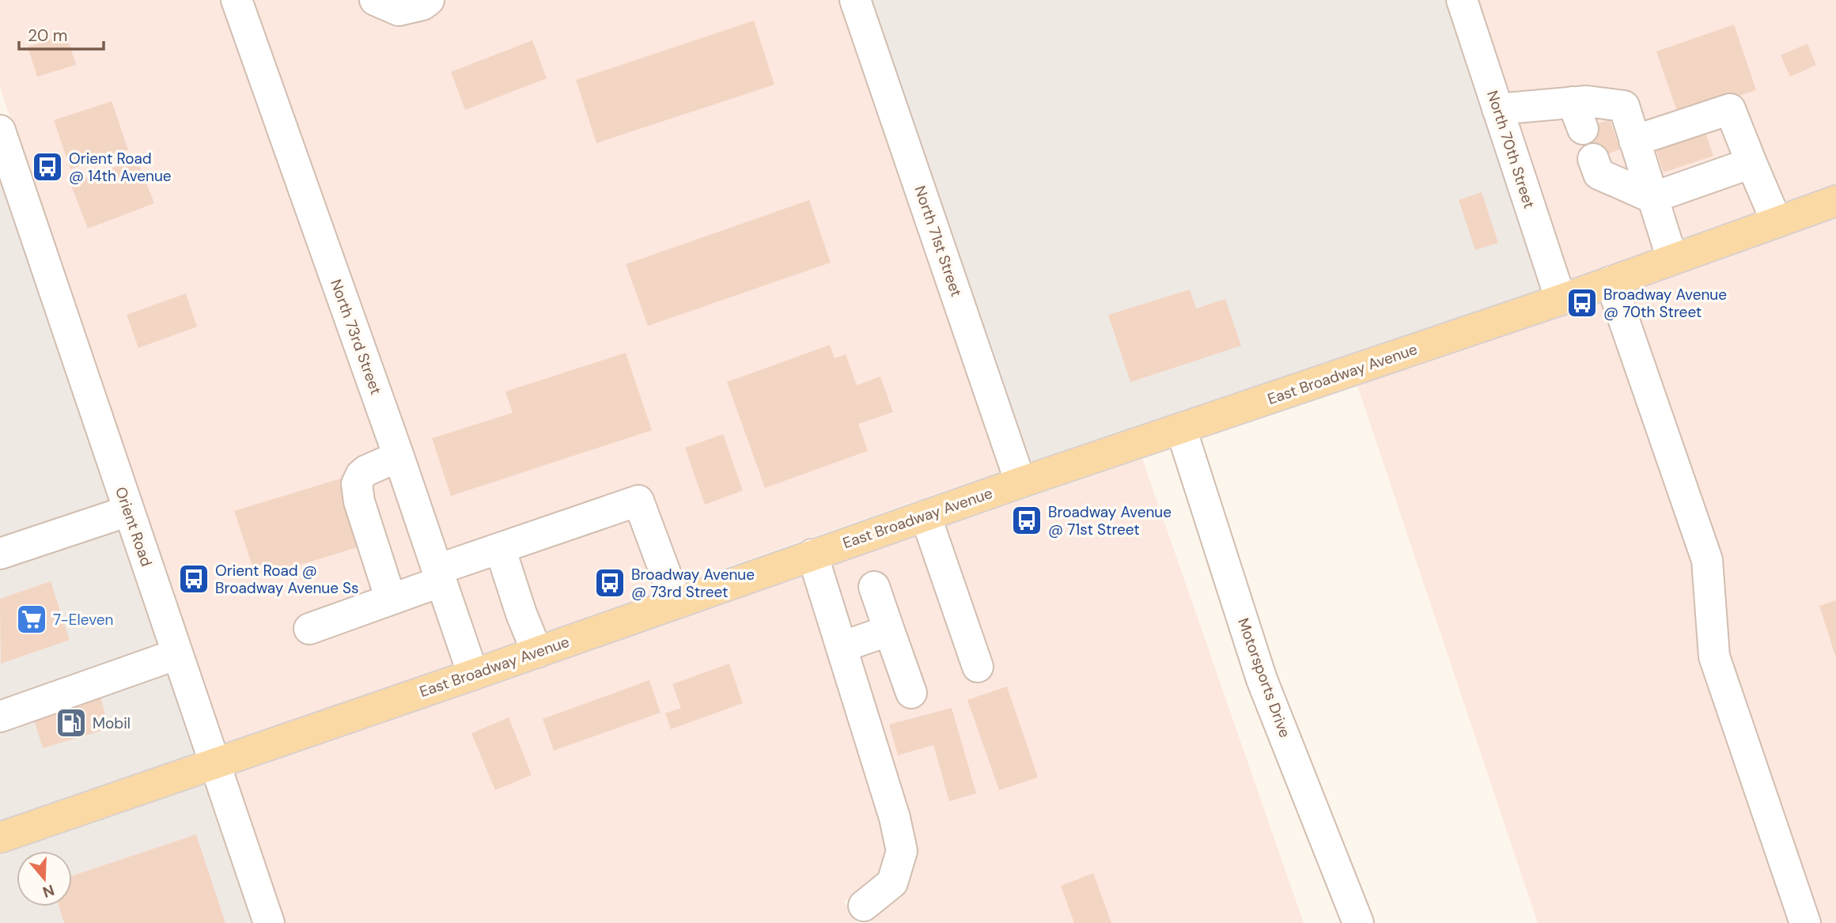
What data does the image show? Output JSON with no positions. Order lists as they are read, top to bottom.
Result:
{
  "streets": {
    "main road": ["East Broadway Avenue"],
    "street": [
      "North 70th Street",
      "North 71st Street",
      "North 73rd Street",
      "Orient Road",
      "Motorsports Drive"
    ]
  },
  "crossings": [
    ["North 70th Street", "East Broadway Avenue"],
    ["North 71st Street", "East Broadway Avenue"],
    ["North 73rd Street", "East Broadway Avenue"],
    ["East Broadway Avenue", "Orient Road"],
    ["East Broadway Avenue", "Motorsports Drive"]
  ],
  "places": {
    "bus stop": [
      "Orient Road @ 14th Avenue",
      "Broadway Avenue @ 70th Street",
      "Broadway Avenue @ 71st Street",
      "Orient Road @ Broadway Avenue Ss",
      "Broadway Avenue @ 73rd Street"
    ],
    "supermarket": ["7-Eleven"],
    "fuel station": ["Mobil"]
  },
  "scale_bar": "20 m",
  "north": "bottom"
}
